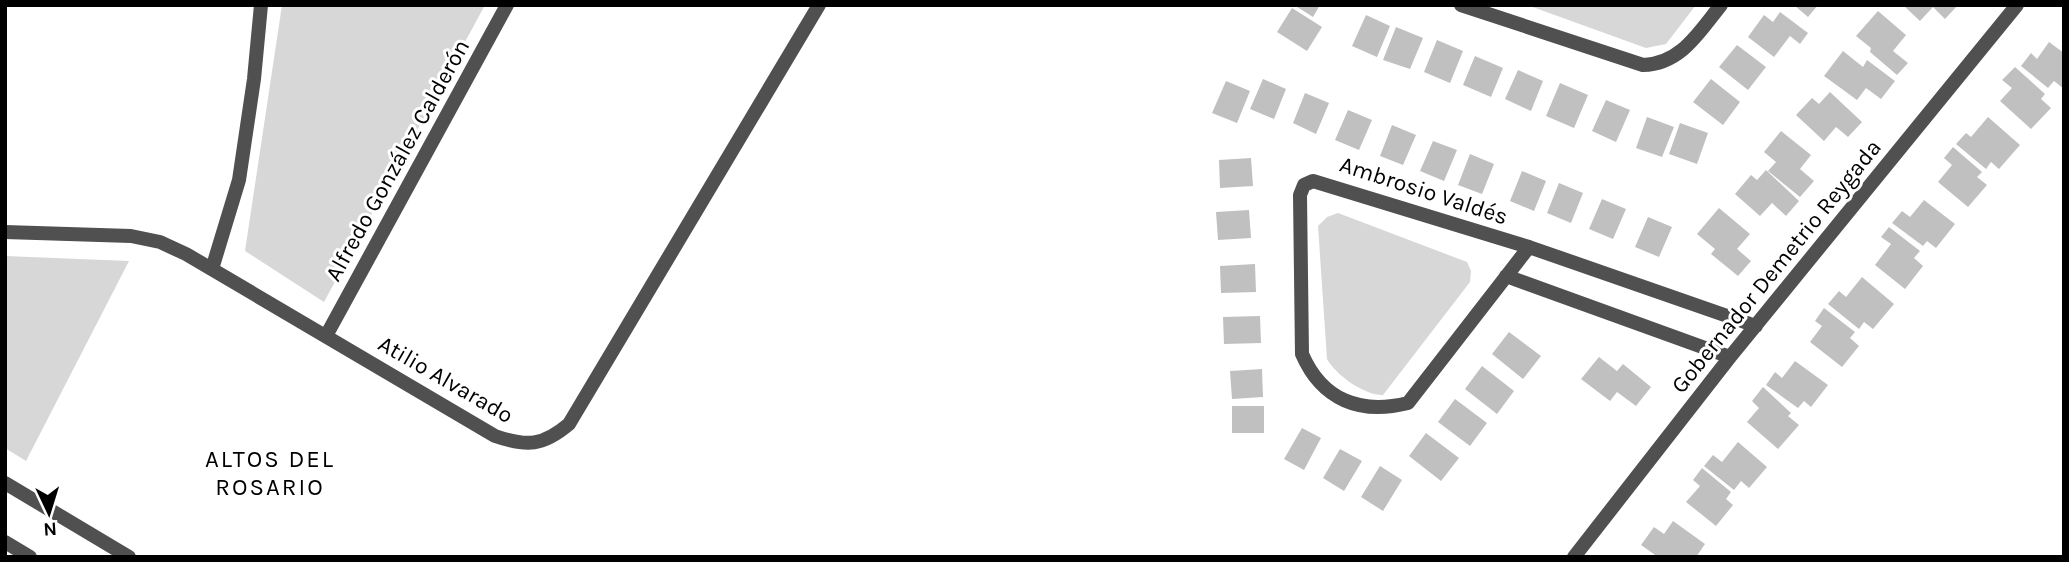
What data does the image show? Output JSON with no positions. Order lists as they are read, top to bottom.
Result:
{
  "streets": {
    "street": [
      "Alfredo González Calderón",
      "Ambrosio Valdés",
      "Gobernador Demetrio Reygada",
      "Atilio Alvarado"
    ]
  },
  "crossings": [
    ["Alfredo González Calderón", "Atilio Alvarado"],
    ["Ambrosio Valdés", "Gobernador Demetrio Reygada"]
  ],
  "districts": ["ALTOS DEL ROSARIO"],
  "north": "bottom"
}
